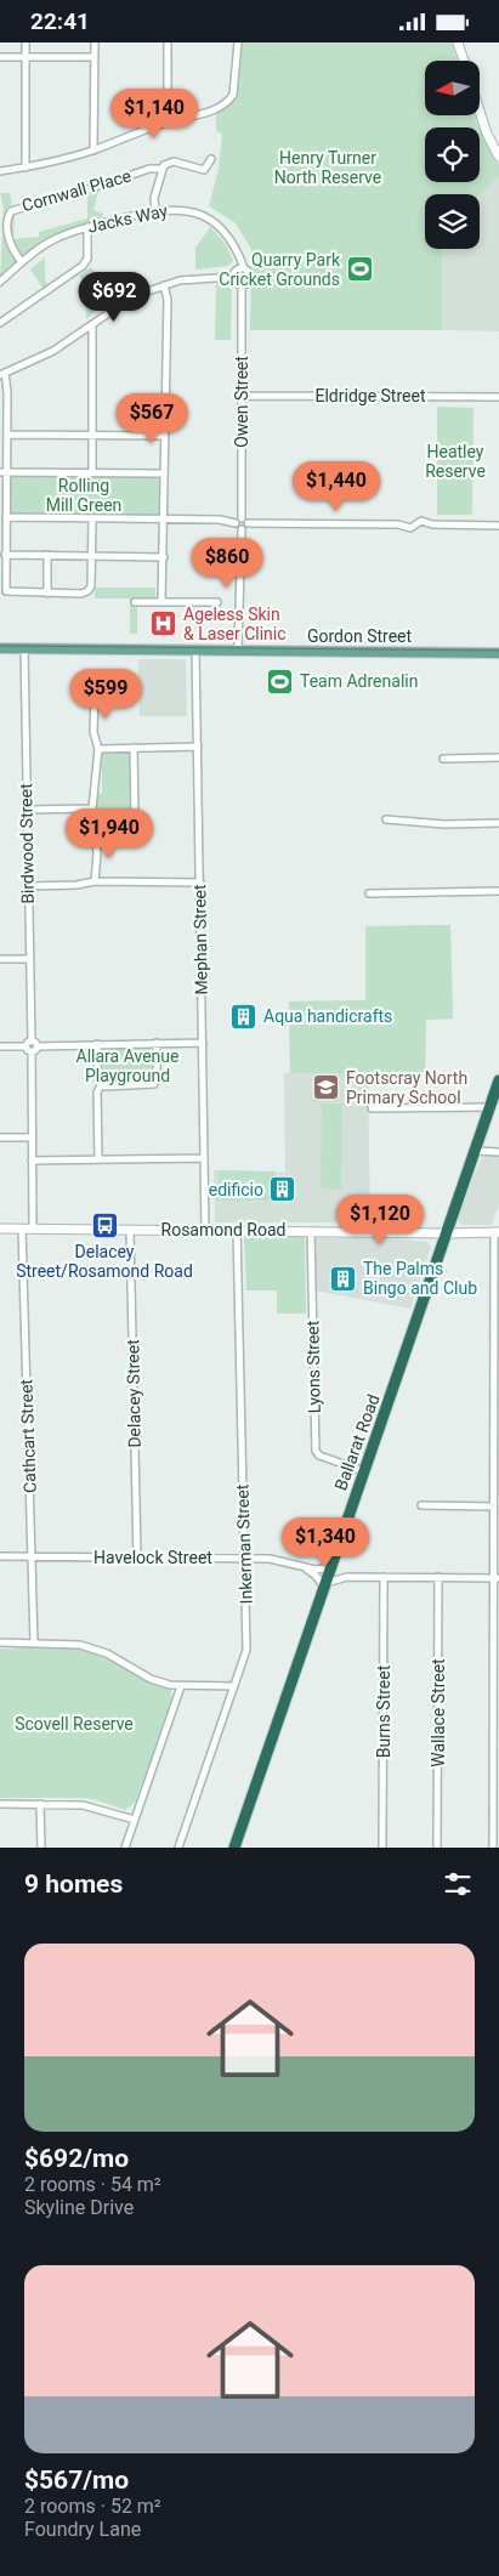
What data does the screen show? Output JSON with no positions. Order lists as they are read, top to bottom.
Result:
{
  "streets": {
    "highway": ["Ballarat Road"],
    "main road": ["Gordon Street"],
    "street": [
      "Cornwall Place",
      "Jacks Way",
      "Eldridge Street",
      "Owen Street",
      "Birdwood Street",
      "Mephan Street",
      "Rosamond Road",
      "Lyons Street",
      "Delacey Street",
      "Cathcart Street",
      "Inkerman Street",
      "Havelock Street",
      "Burns Street",
      "Wallace Street"
    ]
  },
  "crossings": [
    ["Cornwall Place", "Jacks Way"],
    ["Jacks Way", "Owen Street"],
    ["Eldridge Street", "Owen Street"],
    ["Gordon Street", "Birdwood Street"],
    ["Gordon Street", "Mephan Street"],
    ["Mephan Street", "Rosamond Road"],
    ["Rosamond Road", "Lyons Street"],
    ["Rosamond Road", "Delacey Street"],
    ["Rosamond Road", "Cathcart Street"],
    ["Rosamond Road", "Ballarat Road"],
    ["Rosamond Road", "Inkerman Street"],
    ["Lyons Street", "Ballarat Road"],
    ["Delacey Street", "Havelock Street"],
    ["Cathcart Street", "Havelock Street"],
    ["Ballarat Road", "Havelock Street"],
    ["Inkerman Street", "Havelock Street"]
  ],
  "parks": [
    "Henry Turner North Reserve",
    "Heatley Reserve",
    "Rolling Mill Green",
    "Allara Avenue Playground",
    "Scovell Reserve"
  ],
  "places": {
    "sports": ["Quarry Park Cricket Grounds", "Team Adrenalin"],
    "hospital": ["Ageless Skin & Laser Clinic"],
    "building": ["Aqua handicrafts", "edificio", "The Palms Bingo and Club"],
    "school or university": ["Footscray North Primary School"],
    "bus stop": ["Delacey Street/Rosamond Road"]
  },
  "north": "left",
  "page": {
    "status": "22:41",
    "price": [
      "$1,140",
      "$692",
      "$567",
      "$1,440",
      "$860",
      "$599",
      "$1,940",
      "$1,120",
      "$1,340"
    ],
    "heading": "9 homes",
    "list": [
      {
        "name": "$692/mo",
        "note": "2 rooms · 54 m² · Skyline Drive"
      },
      {
        "name": "$567/mo",
        "note": "2 rooms · 52 m² · Foundry Lane"
      }
    ]
  }
}
